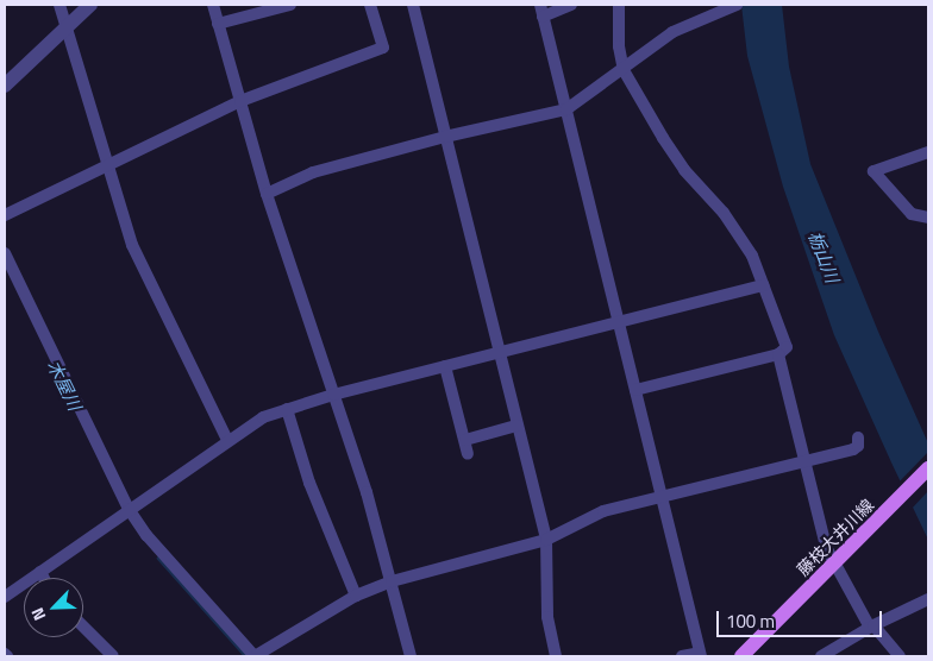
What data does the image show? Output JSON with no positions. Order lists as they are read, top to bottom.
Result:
{
  "streets": {
    "main road": ["藤枝大井川線"]
  },
  "water": ["栃山川", "木屋川"],
  "scale_bar": "100 m",
  "north": "bottom left"
}
